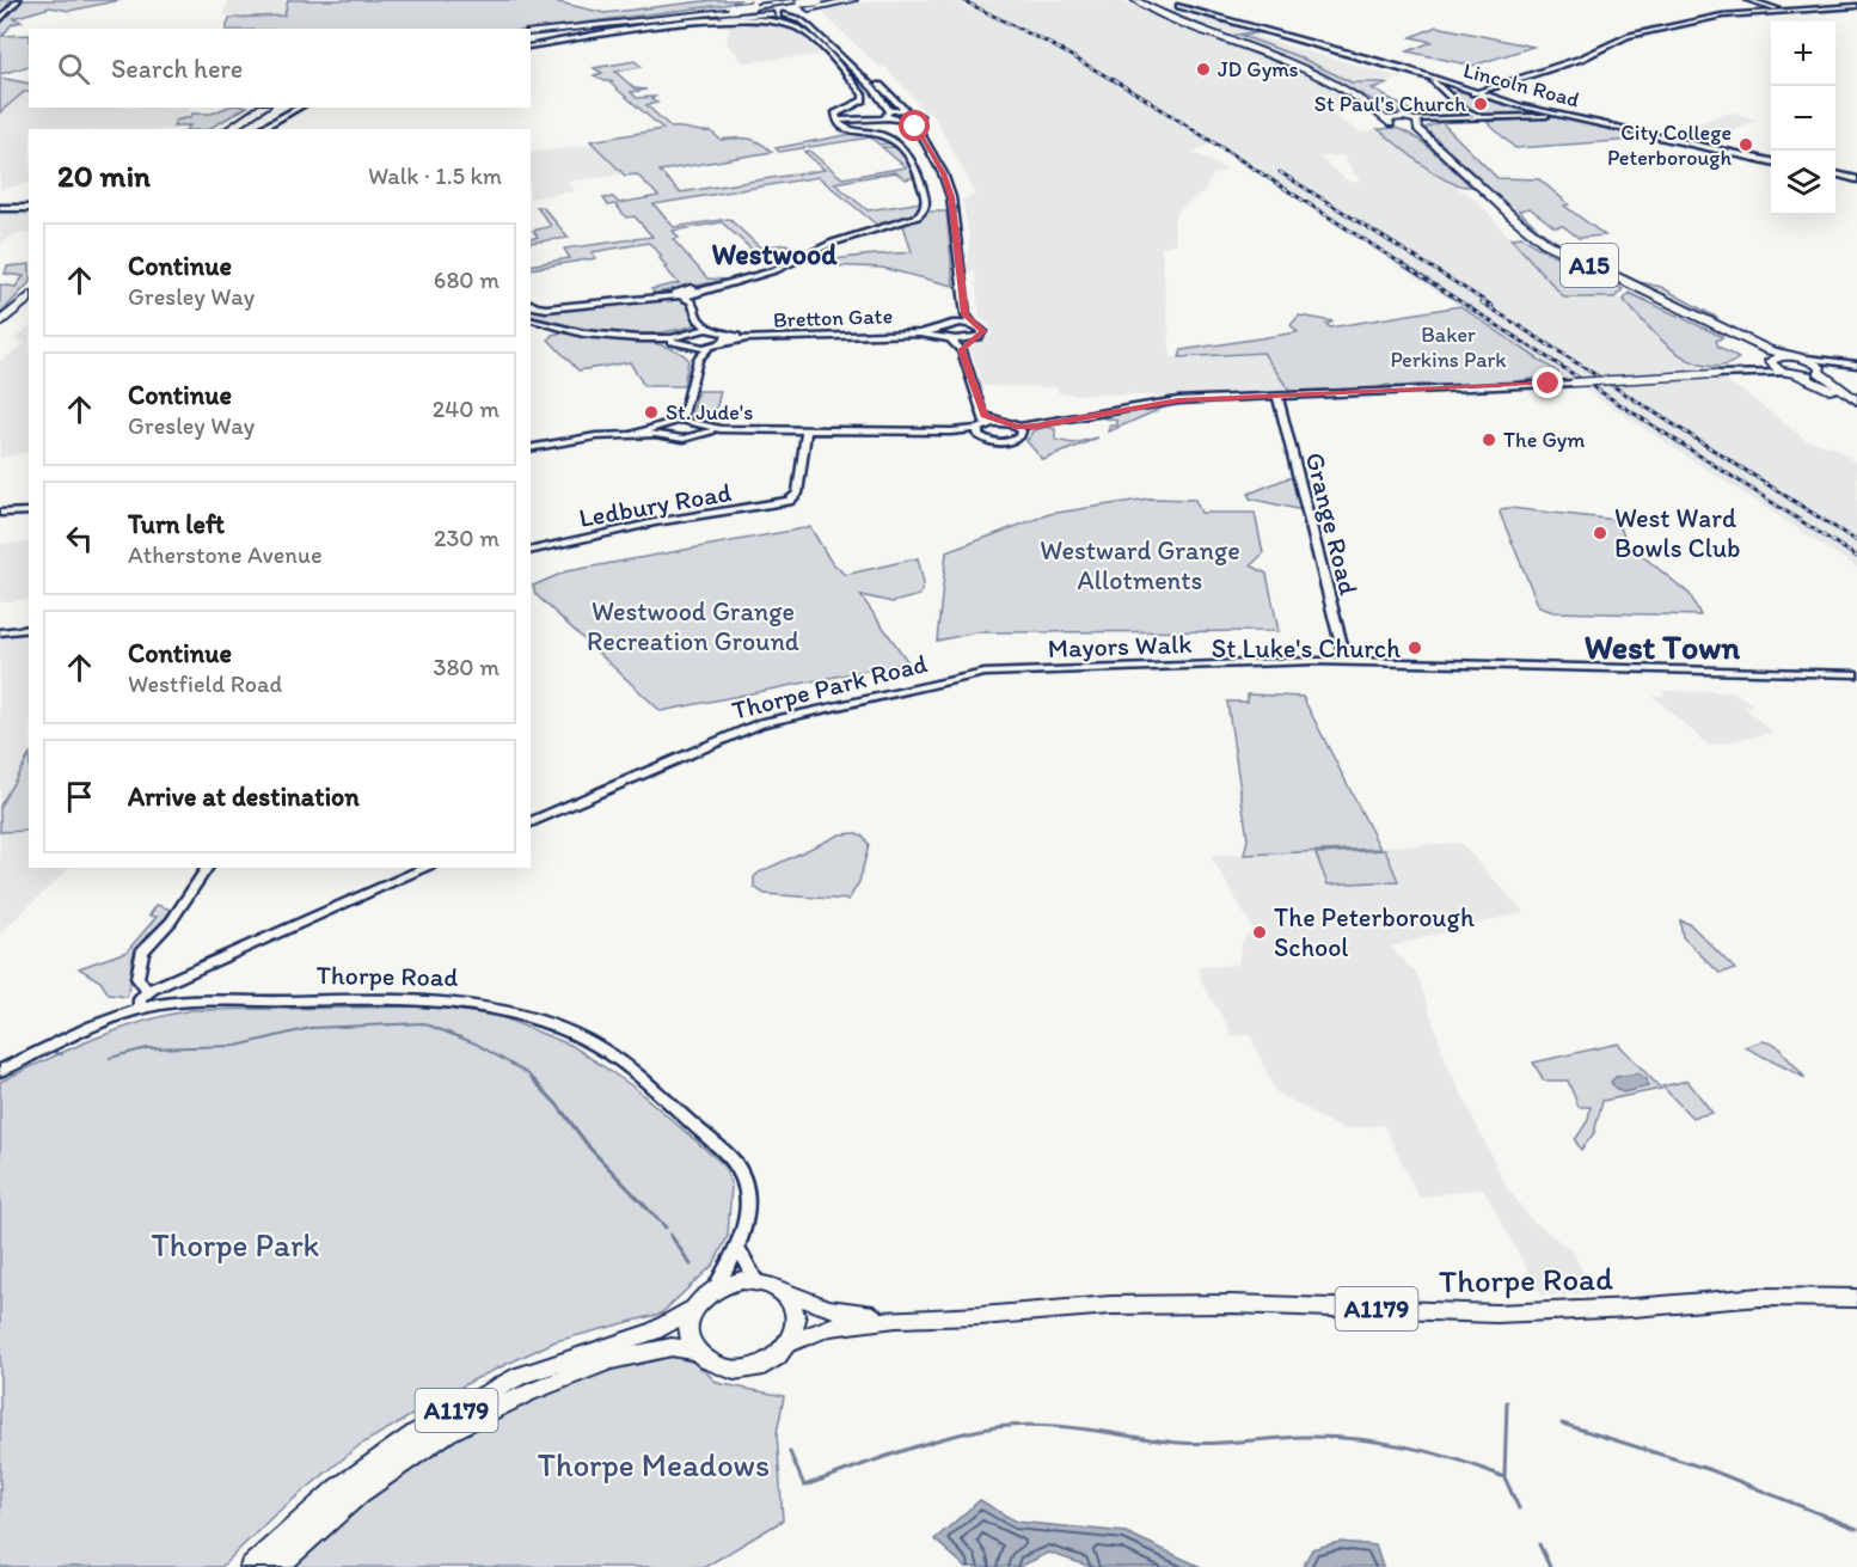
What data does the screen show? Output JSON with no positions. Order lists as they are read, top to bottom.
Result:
{
  "streets": {
    "main road": ["A15", "Thorpe Road", "A1179"],
    "street": [
      "Lincoln Road",
      "Bretton Gate",
      "Ledbury Road",
      "Grange Road",
      "Mayors Walk",
      "Thorpe Park Road"
    ]
  },
  "crossings": [
    ["Grange Road", "Mayors Walk"],
    ["Mayors Walk", "Thorpe Park Road"],
    ["Thorpe Road", "A1179"]
  ],
  "districts": ["Westwood", "West Town"],
  "parks": [
    "Baker Perkins Park",
    "Westward Grange Allotments",
    "Westwood Grange Recreation Ground",
    "Thorpe Park",
    "Thorpe Meadows"
  ],
  "places": [
    "JD Gyms",
    "St Paul's Church",
    "City College Peterborough",
    "St. Jude's",
    "The Gym",
    "West Ward Bowls Club",
    "St Luke's Church",
    "The Peterborough School"
  ],
  "page": {
    "map_buttons": ["+", "−"],
    "search": "Search here",
    "heading": ["20 min", "Walk · 1.5 km"],
    "list": [
      ["Continue", "Gresley Way", "680 m"],
      ["Continue", "Gresley Way", "240 m"],
      ["Turn left", "Atherstone Avenue", "230 m"],
      ["Continue", "Westfield Road", "380 m"],
      "Arrive at destination"
    ]
  }
}
